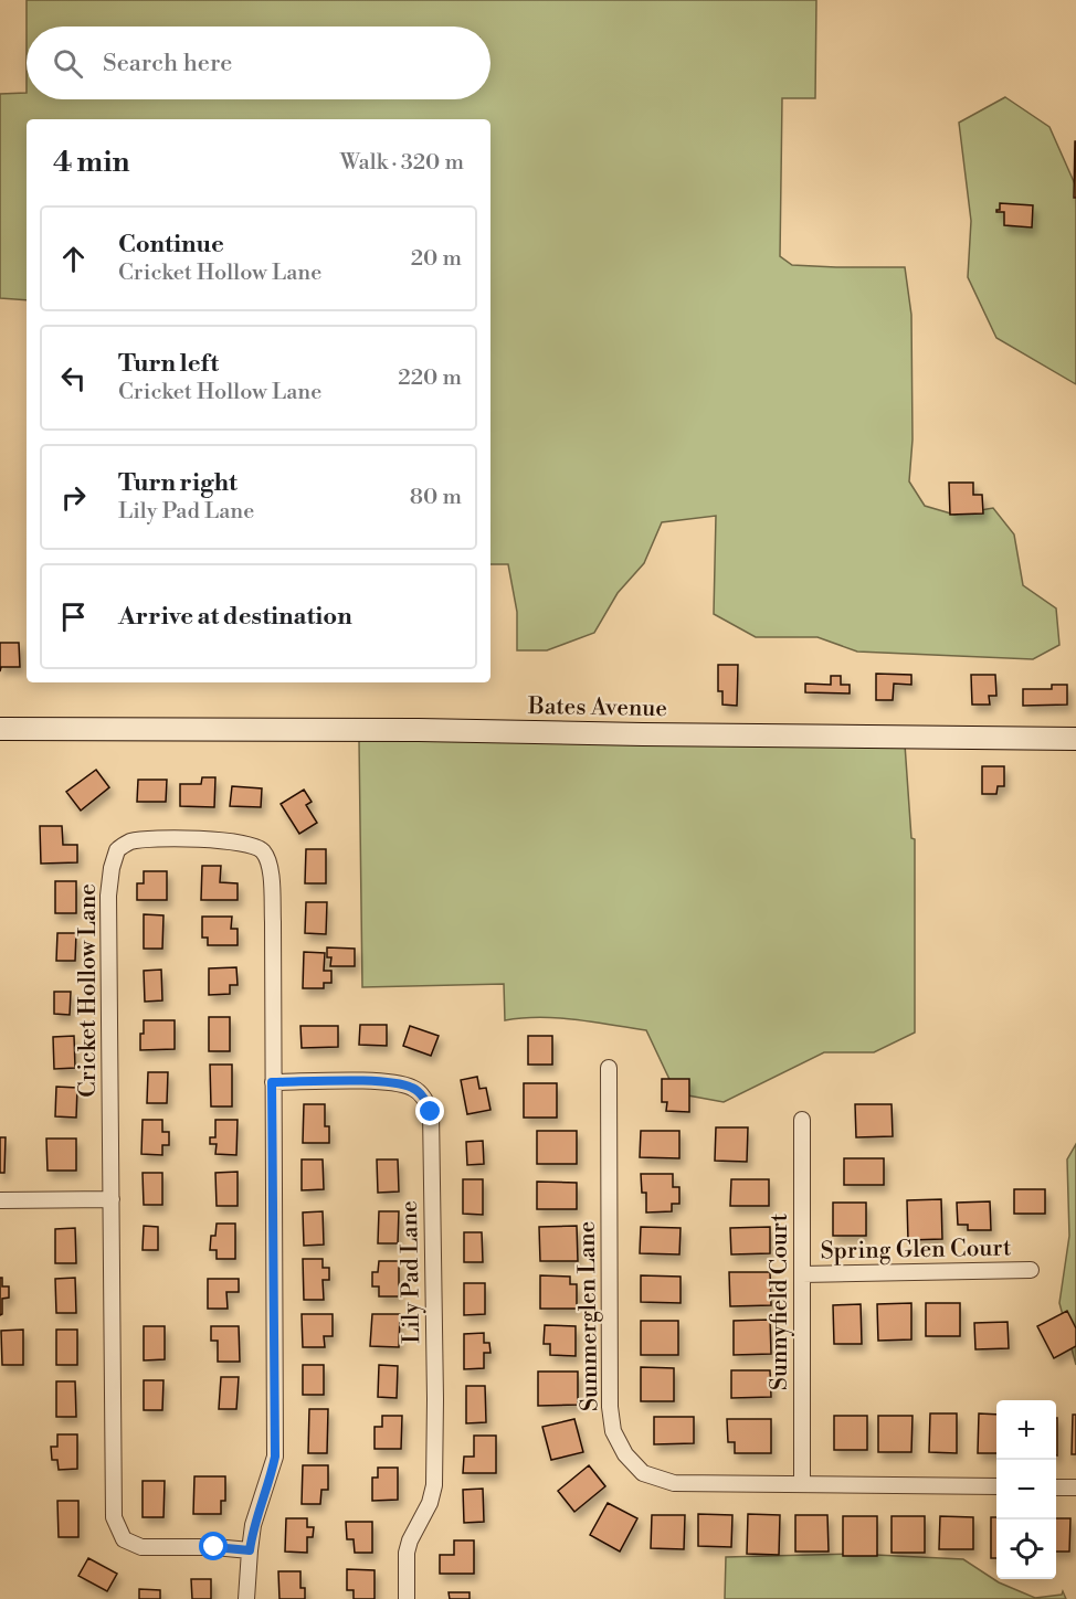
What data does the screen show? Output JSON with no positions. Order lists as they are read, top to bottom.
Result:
{
  "streets": {
    "street": [
      "Bates Avenue",
      "Cricket Hollow Lane",
      "Spring Glen Court",
      "Lily Pad Lane",
      "Sunnyfield Court",
      "Summerglen Lane"
    ]
  },
  "crossings": [
    ["Cricket Hollow Lane", "Lily Pad Lane"],
    ["Spring Glen Court", "Sunnyfield Court"],
    ["Sunnyfield Court", "Summerglen Lane"]
  ],
  "page": {
    "search": "Search here",
    "heading": ["4 min", "Walk · 320 m"],
    "list": [
      ["Continue", "Cricket Hollow Lane", "20 m"],
      ["Turn left", "Cricket Hollow Lane", "220 m"],
      ["Turn right", "Lily Pad Lane", "80 m"],
      "Arrive at destination"
    ],
    "map_buttons": ["+", "−"]
  }
}
